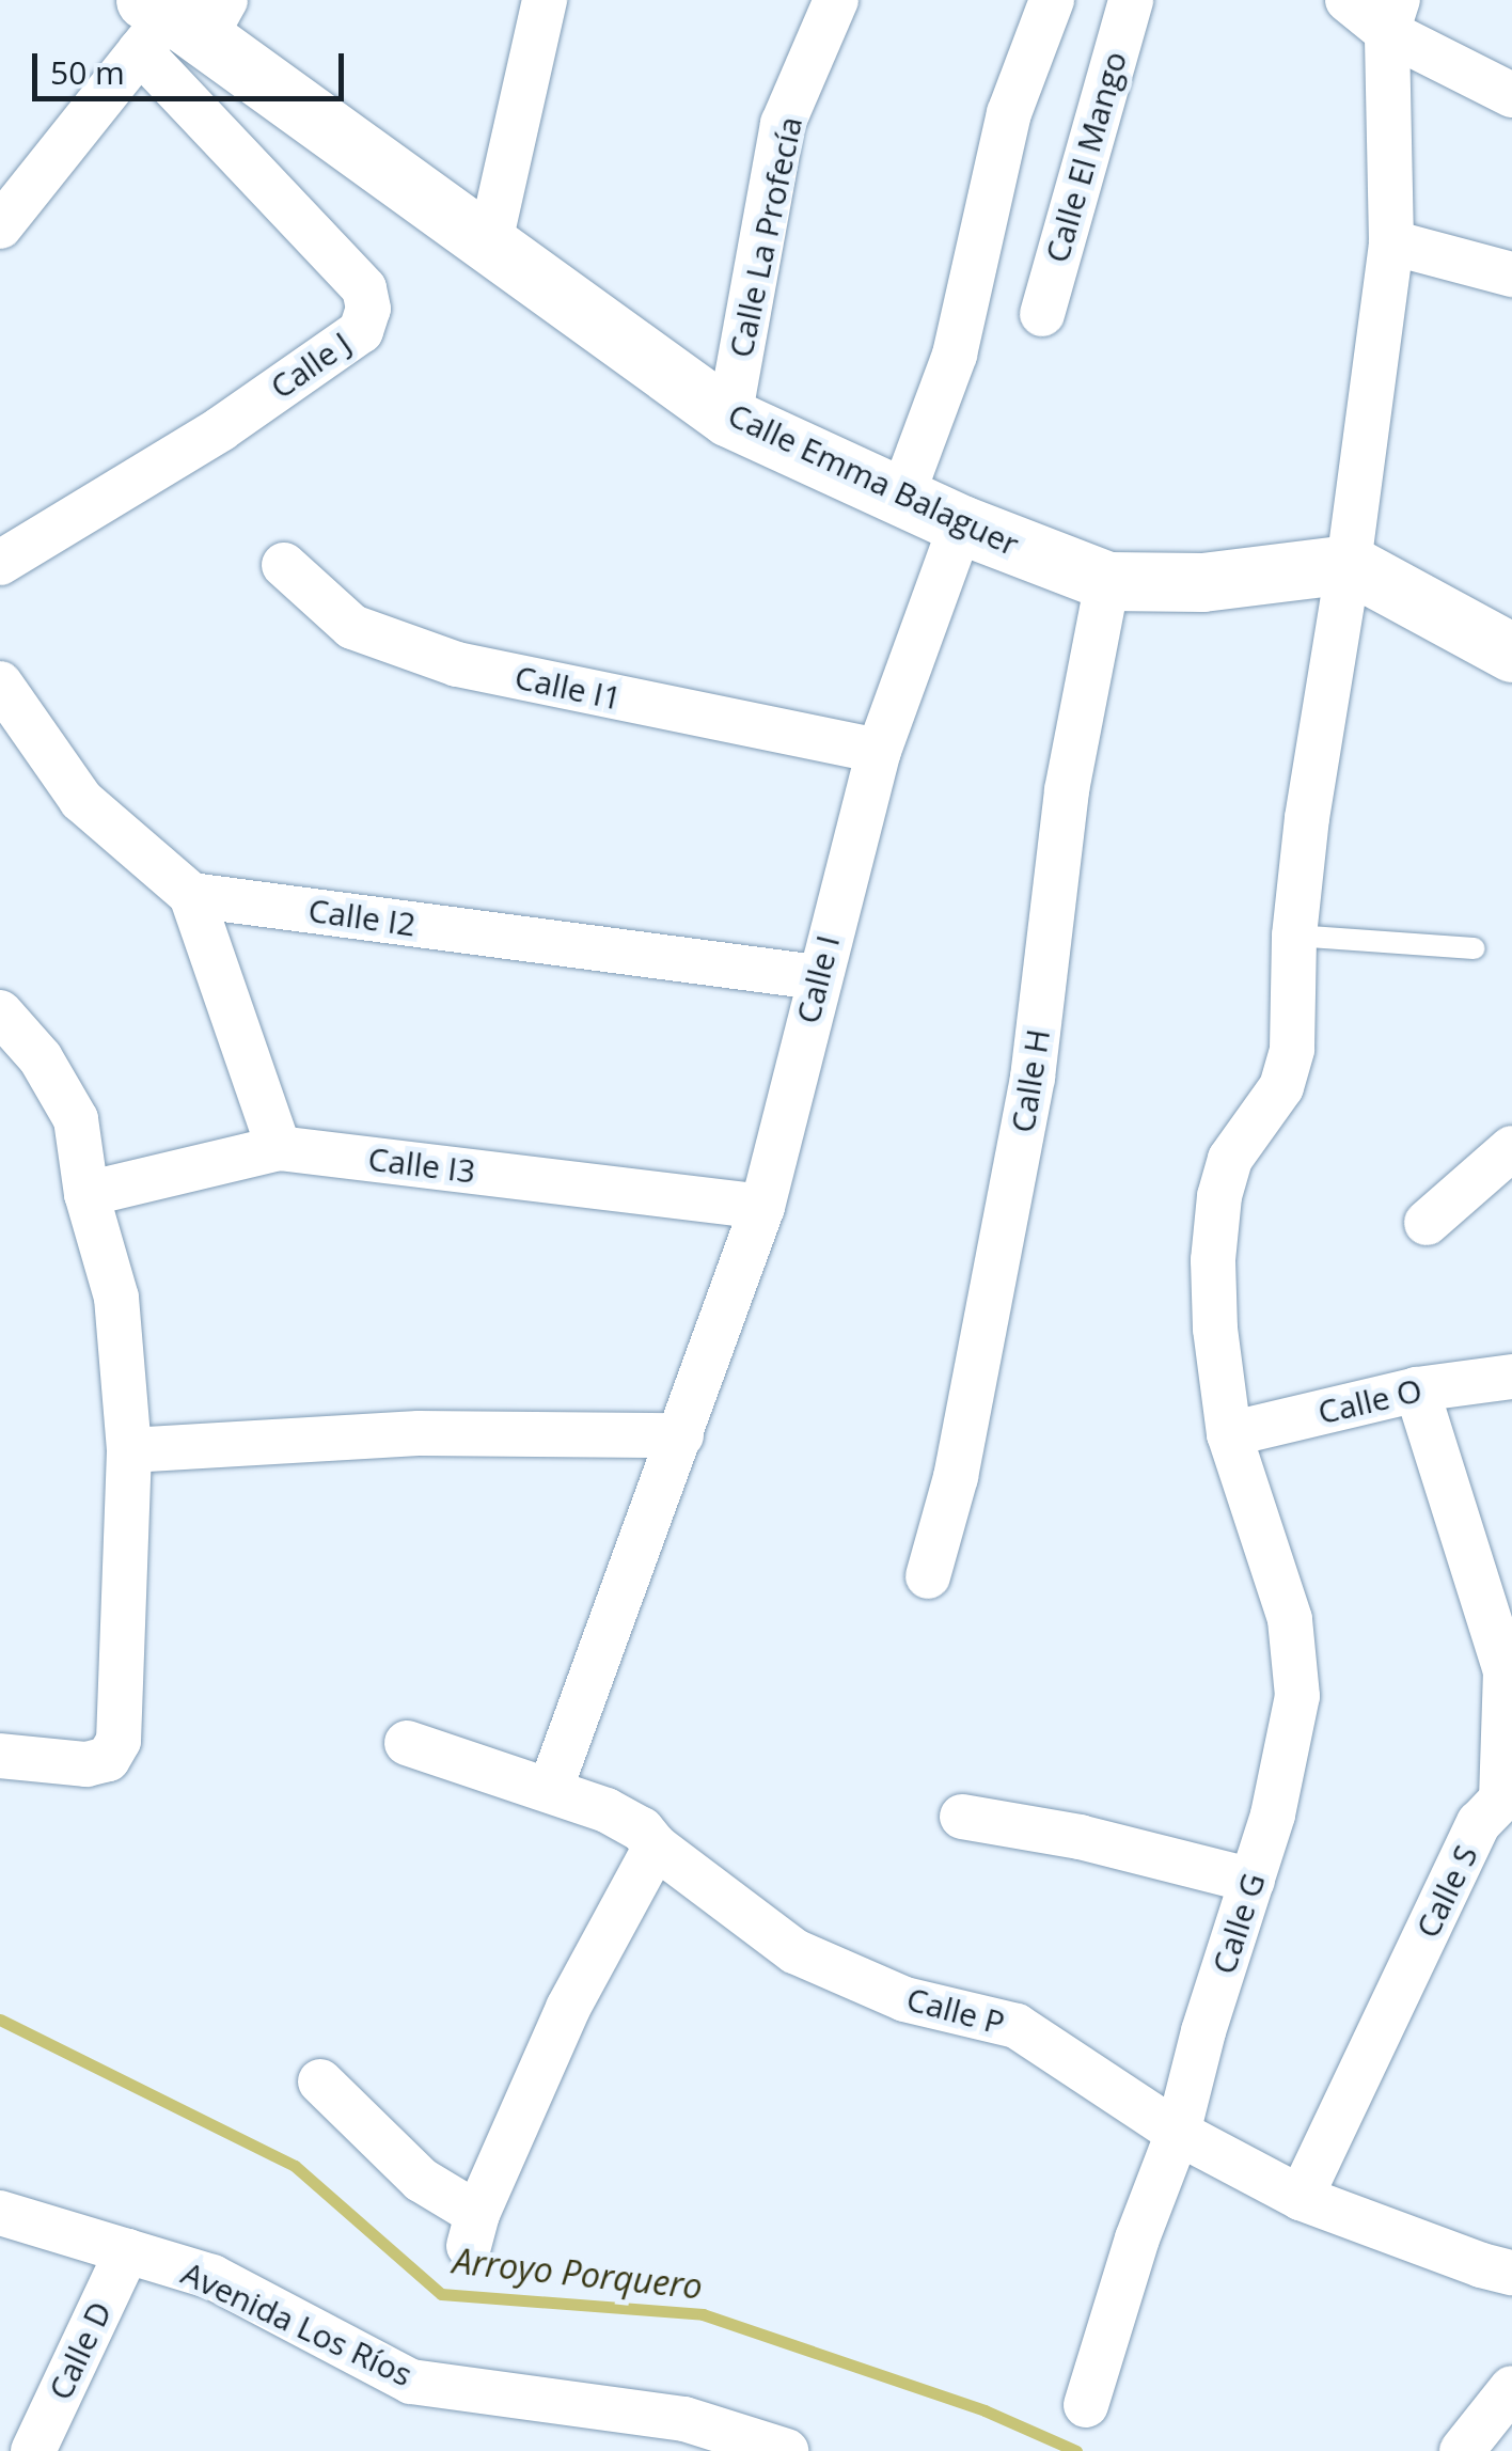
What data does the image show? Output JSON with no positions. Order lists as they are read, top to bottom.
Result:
{
  "streets": {
    "street": [
      "Calle El Mango",
      "Calle La Profecía",
      "Calle J",
      "Calle Emma Balaguer",
      "Calle I1",
      "Calle I2",
      "Calle I",
      "Calle H",
      "Calle I3",
      "Calle O",
      "Calle S",
      "Calle G",
      "Calle P",
      "Avenida Los Ríos",
      "Calle D"
    ]
  },
  "crossings": [
    ["Calle La Profecía", "Calle Emma Balaguer"],
    ["Calle J", "Calle Emma Balaguer"],
    ["Calle Emma Balaguer", "Calle I"],
    ["Calle Emma Balaguer", "Calle H"],
    ["Calle Emma Balaguer", "Calle G"],
    ["Calle I1", "Calle I"],
    ["Calle I2", "Calle I"],
    ["Calle I", "Calle I3"],
    ["Calle I", "Calle P"],
    ["Calle O", "Calle S"],
    ["Calle O", "Calle G"],
    ["Calle S", "Calle P"],
    ["Calle G", "Calle P"],
    ["Avenida Los Ríos", "Calle D"]
  ],
  "water": ["Arroyo Porquero"],
  "scale_bar": "50 m"
}
